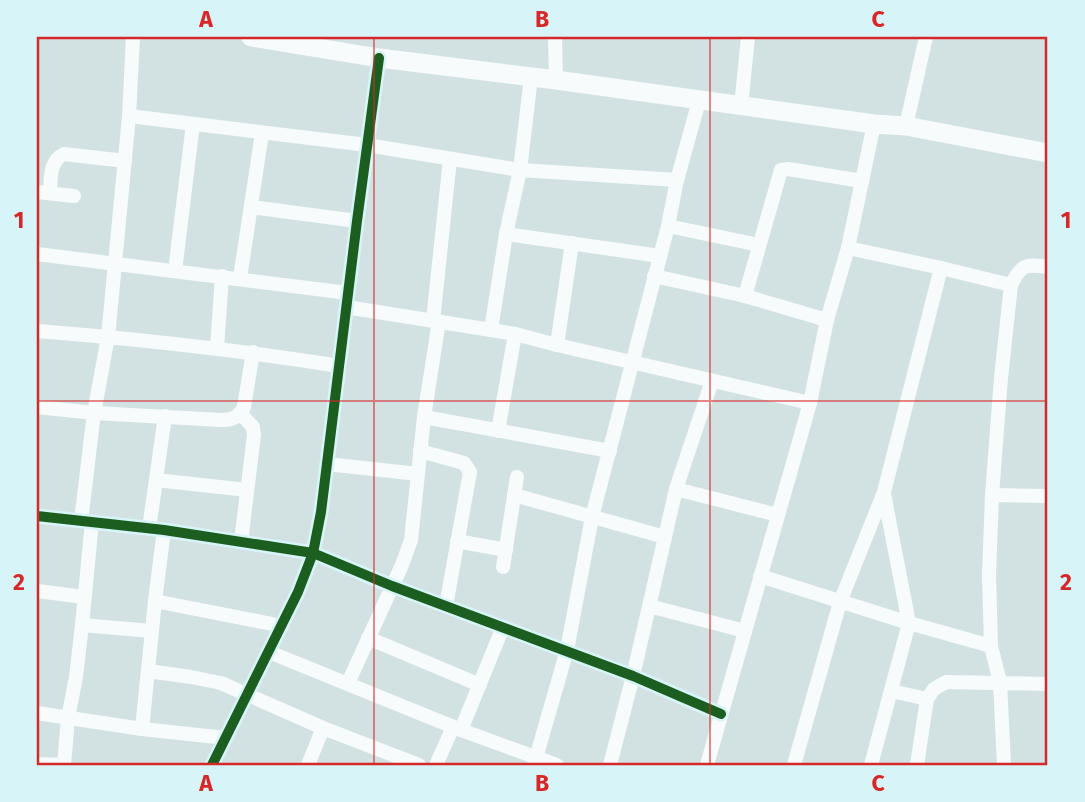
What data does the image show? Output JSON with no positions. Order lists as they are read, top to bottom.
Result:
{
  "grid": {
    "columns": ["A", "B", "C"],
    "rows": ["1", "2"]
  }
}
